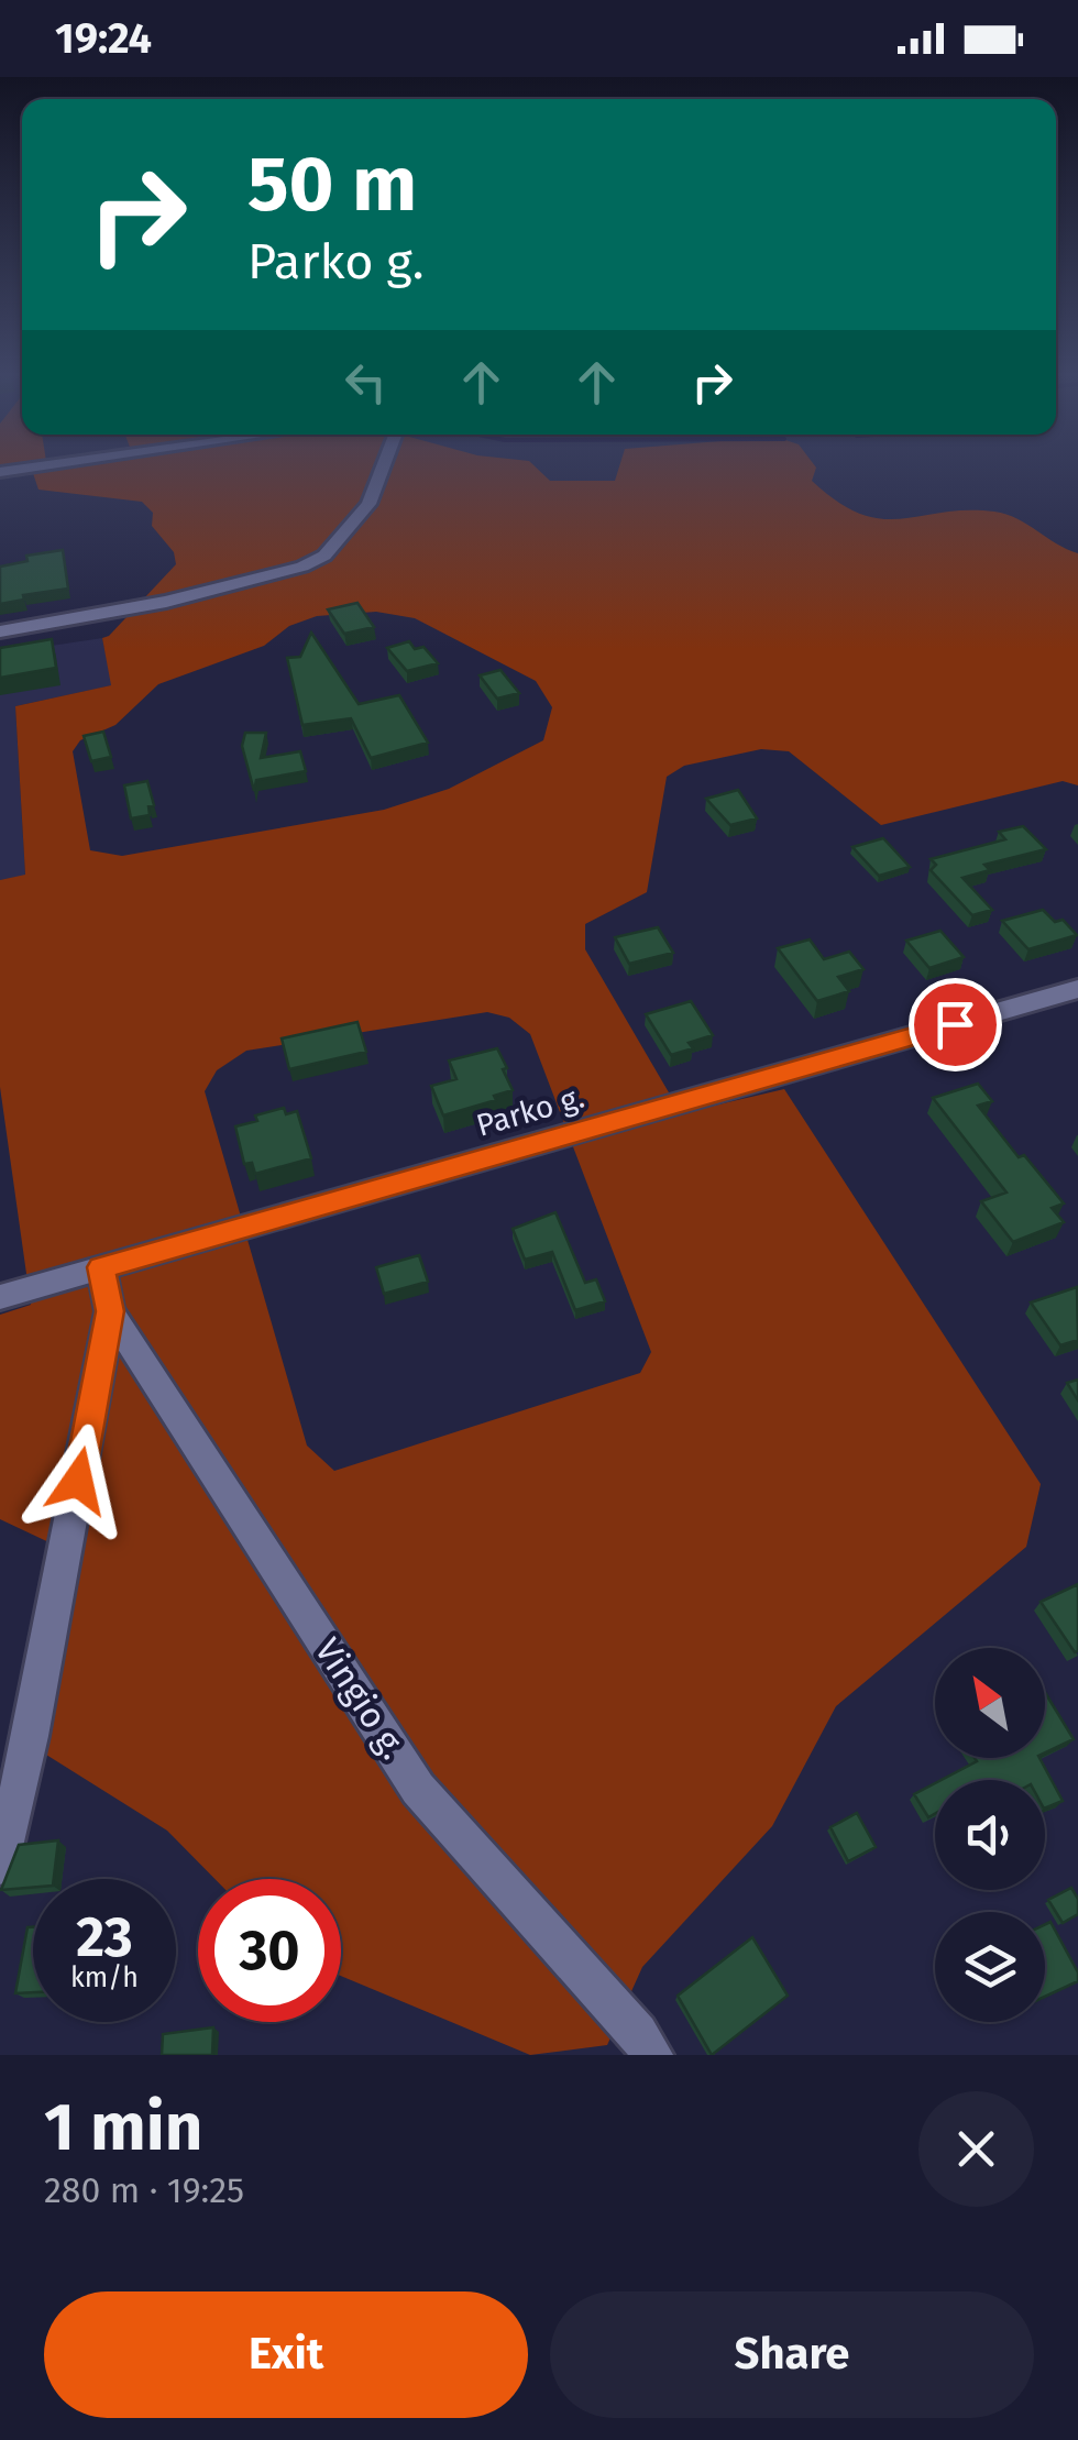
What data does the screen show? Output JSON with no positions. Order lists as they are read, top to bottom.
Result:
{
  "streets": {
    "street": ["Parko g.", "Vingio g."]
  },
  "north": "top left",
  "page": {
    "status": "19:24",
    "turn": ["50 m", "Parko g."],
    "speed": "23 km/h",
    "limit": "30",
    "heading": ["1 min", "280 m · 19:25"],
    "buttons": ["Exit", "Share"]
  }
}
